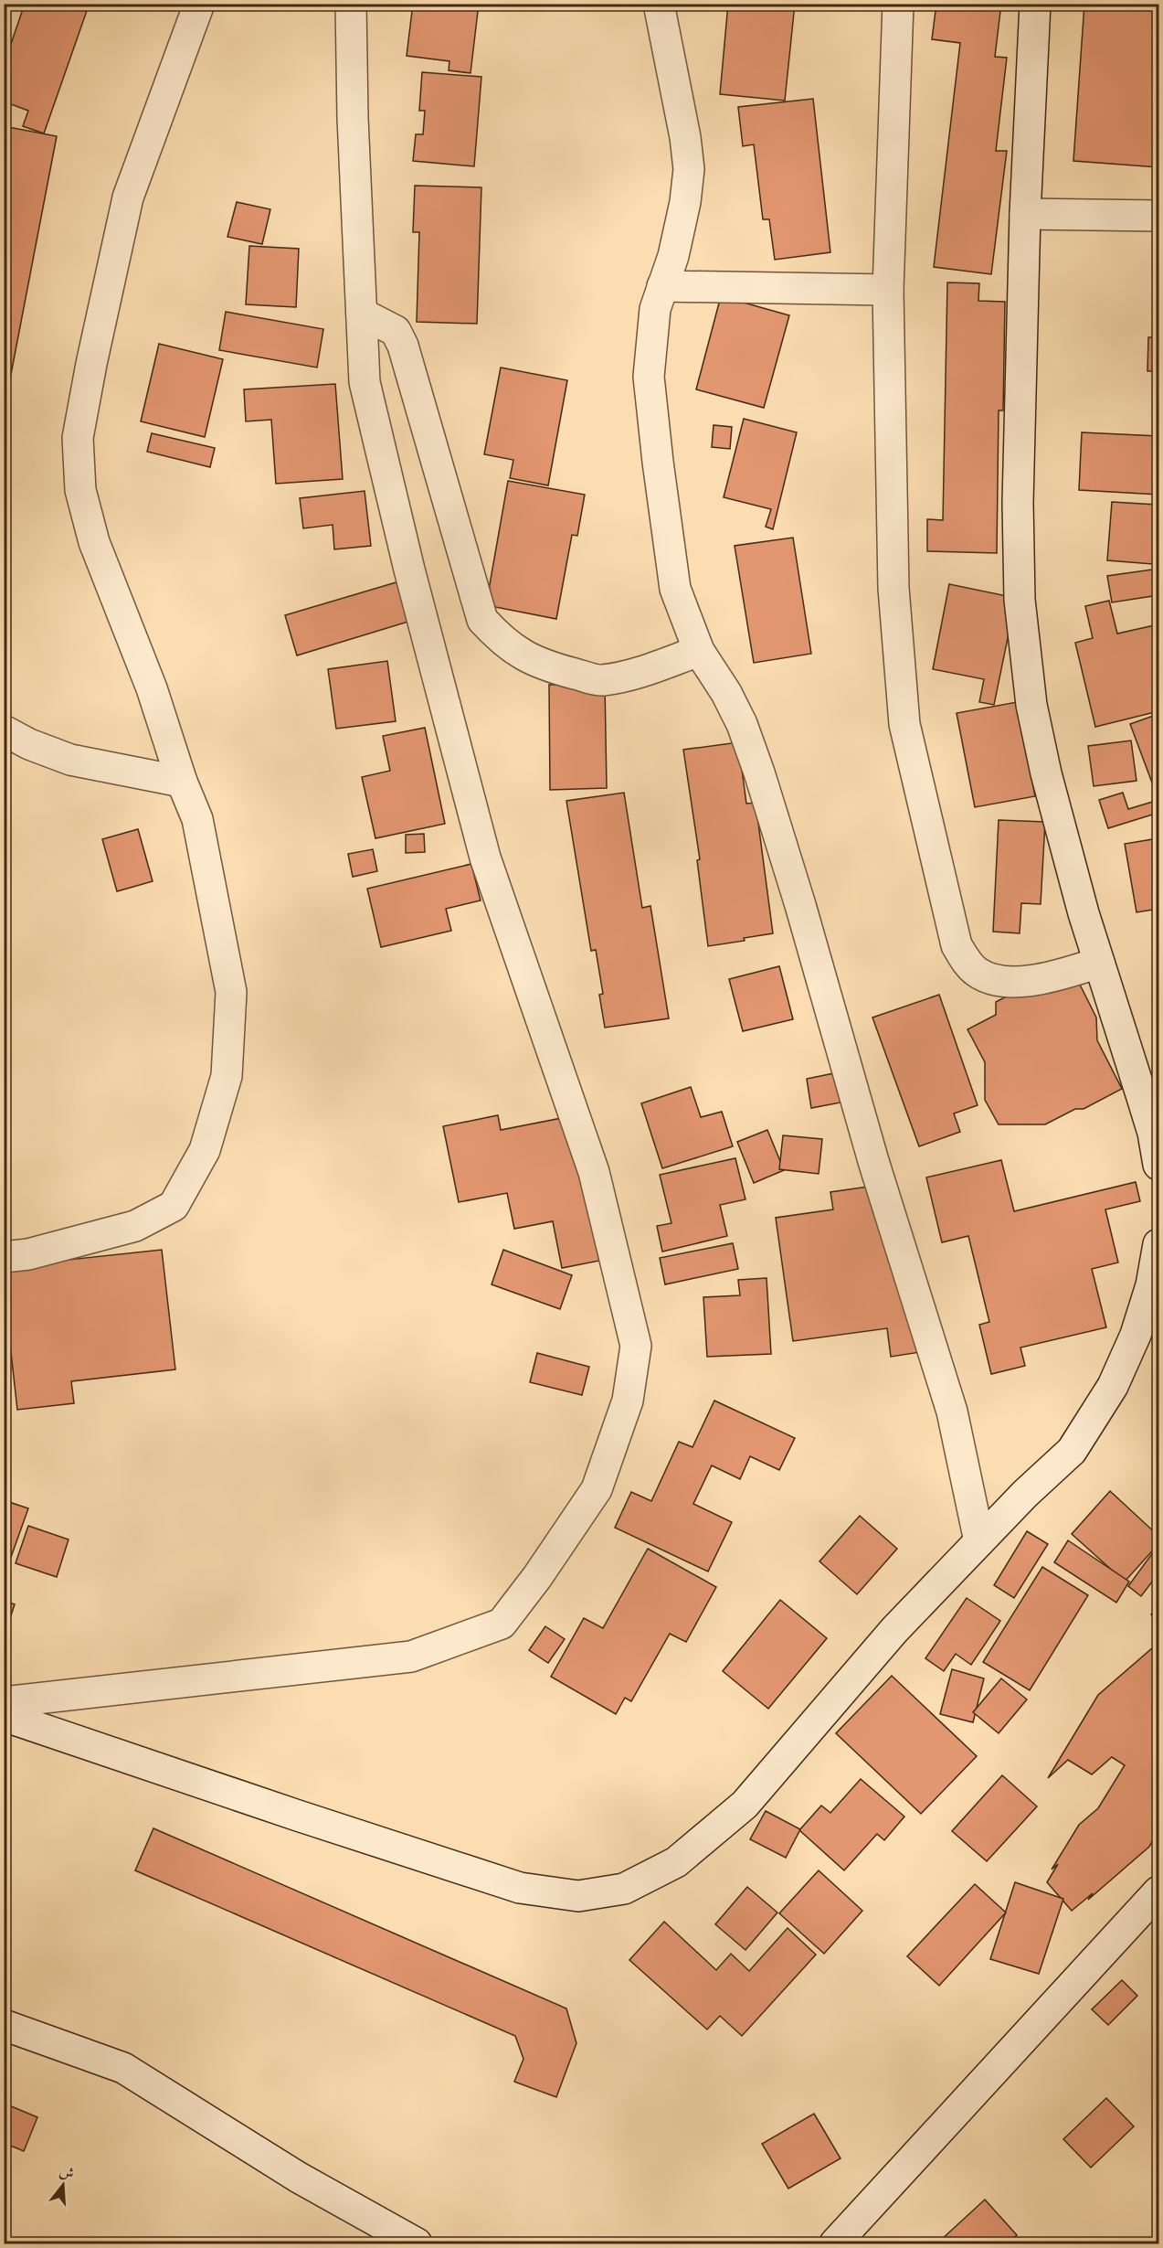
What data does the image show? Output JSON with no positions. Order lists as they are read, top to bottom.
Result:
{
  "north": "top"
}
